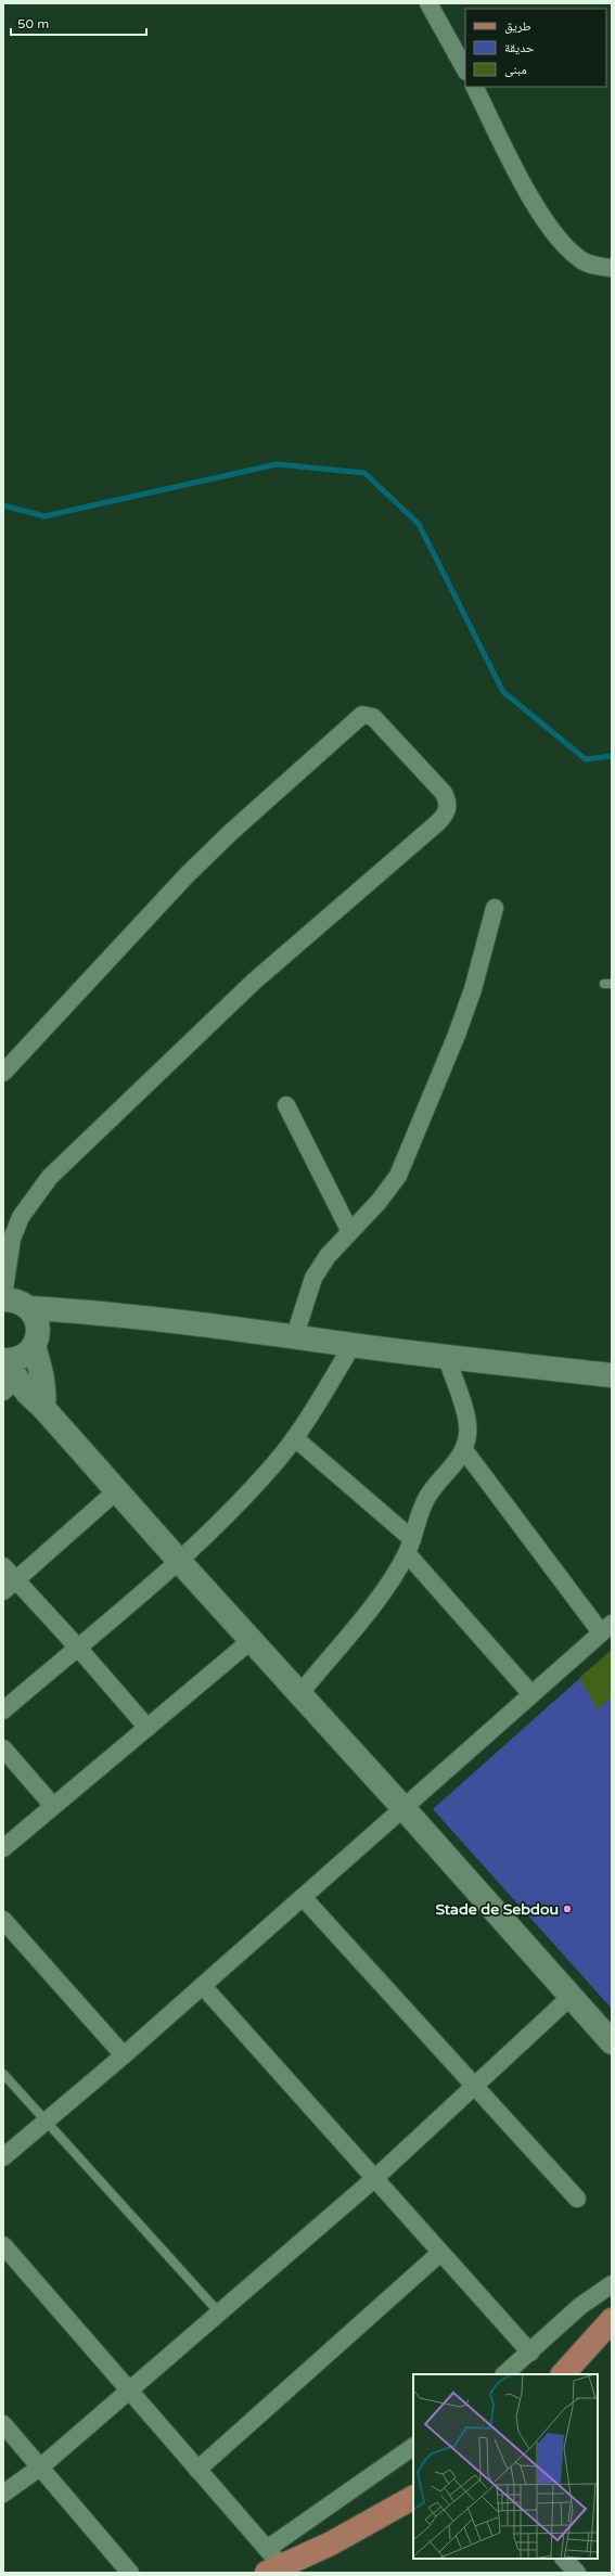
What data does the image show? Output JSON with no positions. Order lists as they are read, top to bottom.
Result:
{
  "places": ["Stade de Sebdou"],
  "legend": ["طريق", "حديقة", "مبنى"],
  "scale_bar": "50 m"
}
